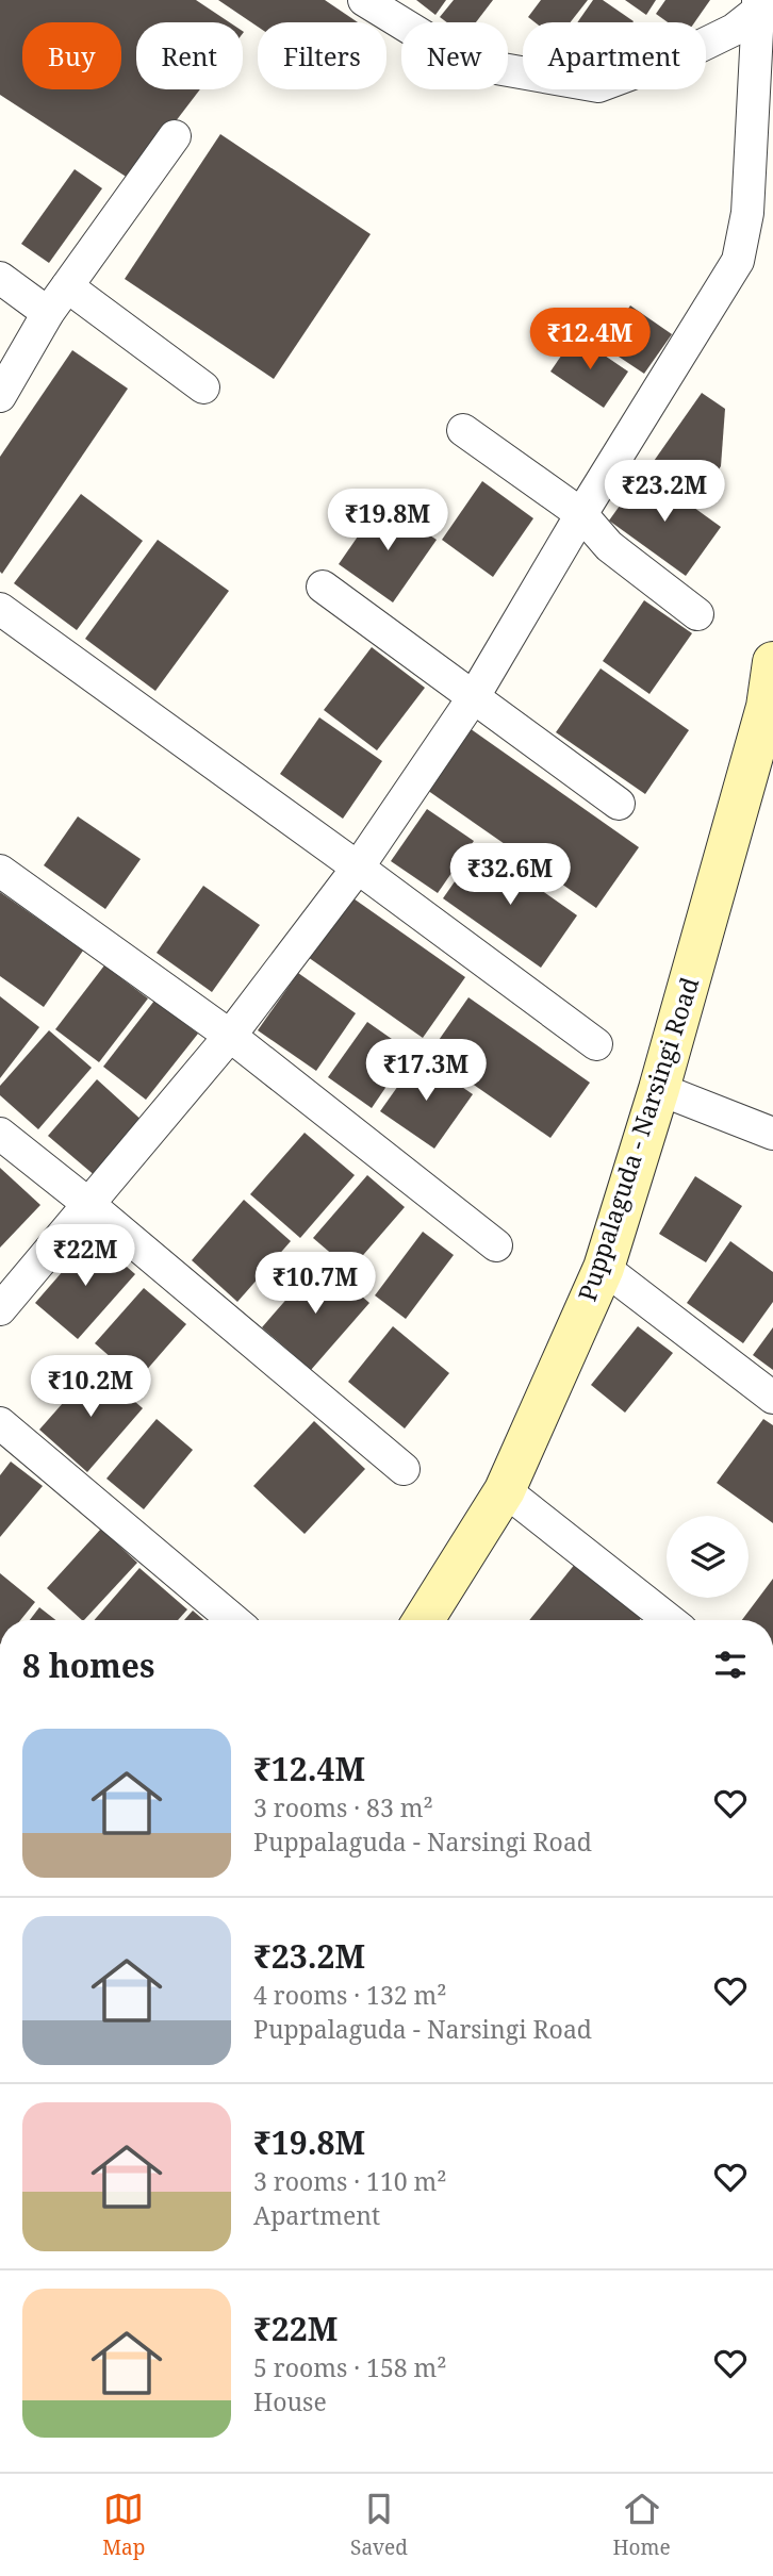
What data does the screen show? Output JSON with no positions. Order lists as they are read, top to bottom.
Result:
{
  "streets": {
    "street": ["Puppalaguda - Narsingi Road"]
  },
  "page": {
    "chip": [
      "Buy",
      "Rent",
      "Filters",
      "New",
      "Apartment"
    ],
    "price": [
      "₹12.4M",
      "₹23.2M",
      "₹19.8M",
      "₹32.6M",
      "₹17.3M",
      "₹22M",
      "₹10.7M",
      "₹10.2M"
    ],
    "heading": "8 homes",
    "list": [
      {
        "name": "₹12.4M",
        "note": "3 rooms · 83 m² · Puppalaguda - Narsingi Road"
      },
      {
        "name": "₹23.2M",
        "note": "4 rooms · 132 m² · Puppalaguda - Narsingi Road"
      },
      {
        "name": "₹19.8M",
        "note": "3 rooms · 110 m² · Apartment"
      },
      {
        "name": "₹22M",
        "note": "5 rooms · 158 m² · House"
      }
    ],
    "tabs": ["Map", "Saved", "Home"]
  }
}
